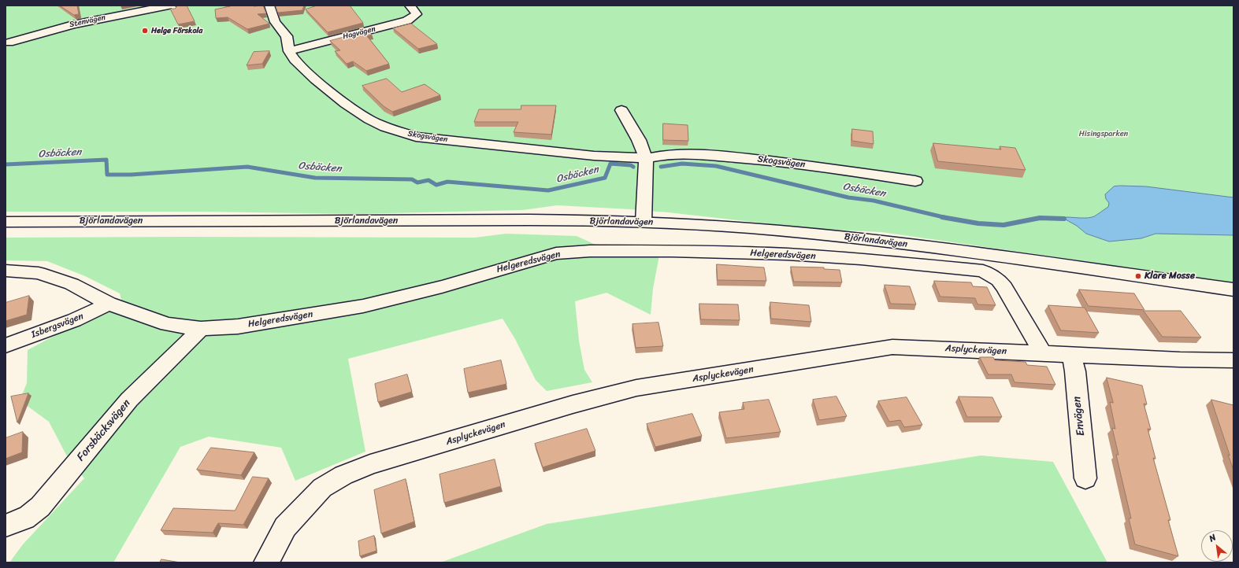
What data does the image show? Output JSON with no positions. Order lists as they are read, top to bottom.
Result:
{
  "streets": {
    "street": [
      "Stenvägen",
      "Hagvägen",
      "Skogsvägen",
      "Björlandavägen",
      "Helgeredsvägen",
      "Isbergsvägen",
      "Asplyckevägen",
      "Envägen",
      "Forsbäcksvägen"
    ]
  },
  "crossings": [
    ["Hagvägen", "Skogsvägen"],
    ["Helgeredsvägen", "Isbergsvägen"],
    ["Helgeredsvägen", "Asplyckevägen"],
    ["Helgeredsvägen", "Forsbäcksvägen"],
    ["Asplyckevägen", "Envägen"]
  ],
  "water": ["Osbäcken"],
  "parks": ["Hisingsparken"],
  "places": ["Helge Förskola", "Klare Mosse"],
  "north": "top left"
}
